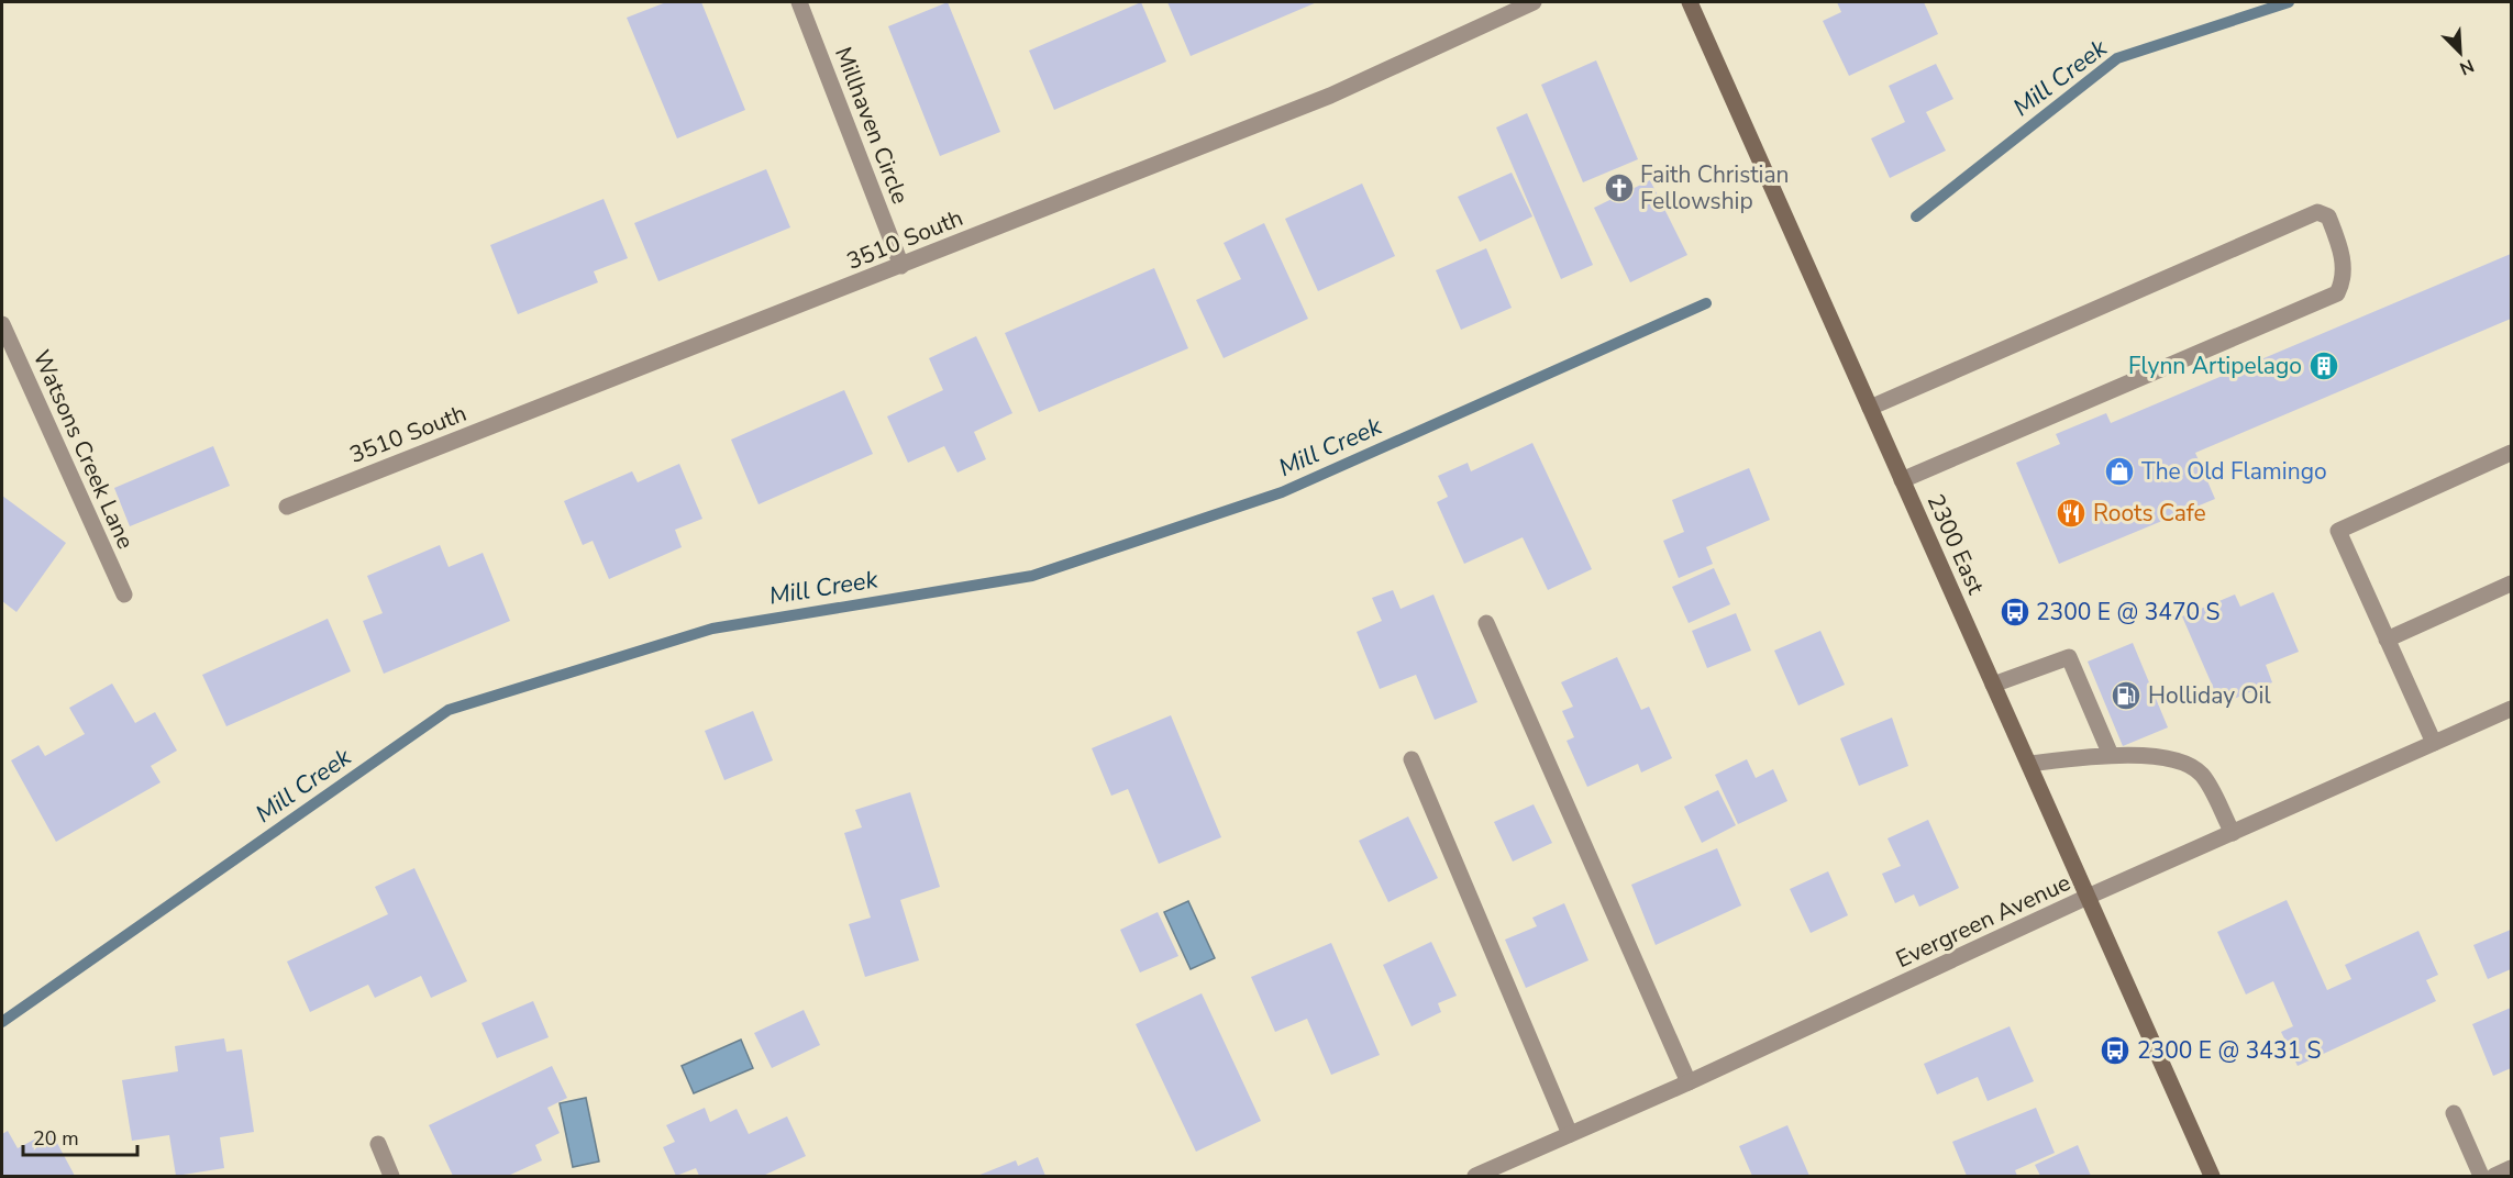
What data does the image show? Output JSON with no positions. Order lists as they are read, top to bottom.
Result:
{
  "streets": {
    "main road": ["2300 East"],
    "street": [
      "Millhaven Circle",
      "3510 South",
      "Watsons Creek Lane",
      "Evergreen Avenue"
    ]
  },
  "crossings": [
    ["Millhaven Circle", "3510 South"],
    ["2300 East", "Evergreen Avenue"]
  ],
  "water": ["Mill Creek"],
  "places": {
    "church": ["Faith Christian Fellowship"],
    "building": ["Flynn Artipelago"],
    "shop": ["The Old Flamingo"],
    "restaurant": ["Roots Cafe"],
    "bus stop": ["2300 E @ 3470 S", "2300 E @ 3431 S"],
    "fuel station": ["Holliday Oil"]
  },
  "scale_bar": "20 m",
  "north": "bottom right"
}
